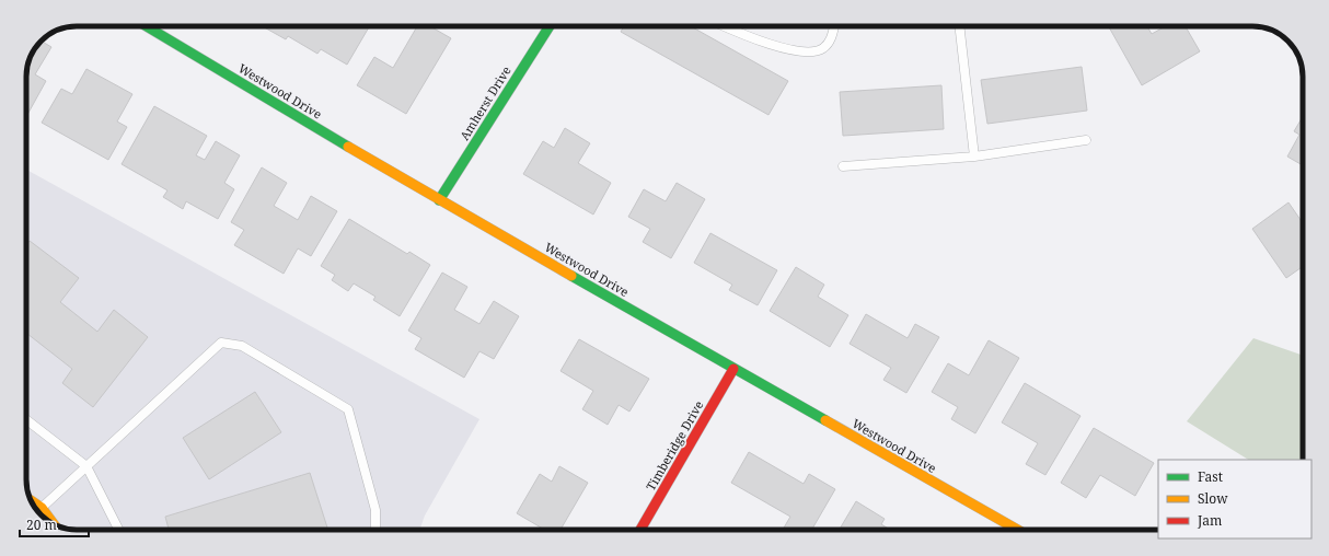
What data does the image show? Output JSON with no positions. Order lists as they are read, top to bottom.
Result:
{
  "streets": {
    "street": ["Westwood Drive", "Amherst Drive", "Timberidge Drive"]
  },
  "crossings": [
    ["Westwood Drive", "Amherst Drive"],
    ["Westwood Drive", "Timberidge Drive"]
  ],
  "legend": ["Fast", "Slow", "Jam"],
  "scale_bar": "20 m"
}
